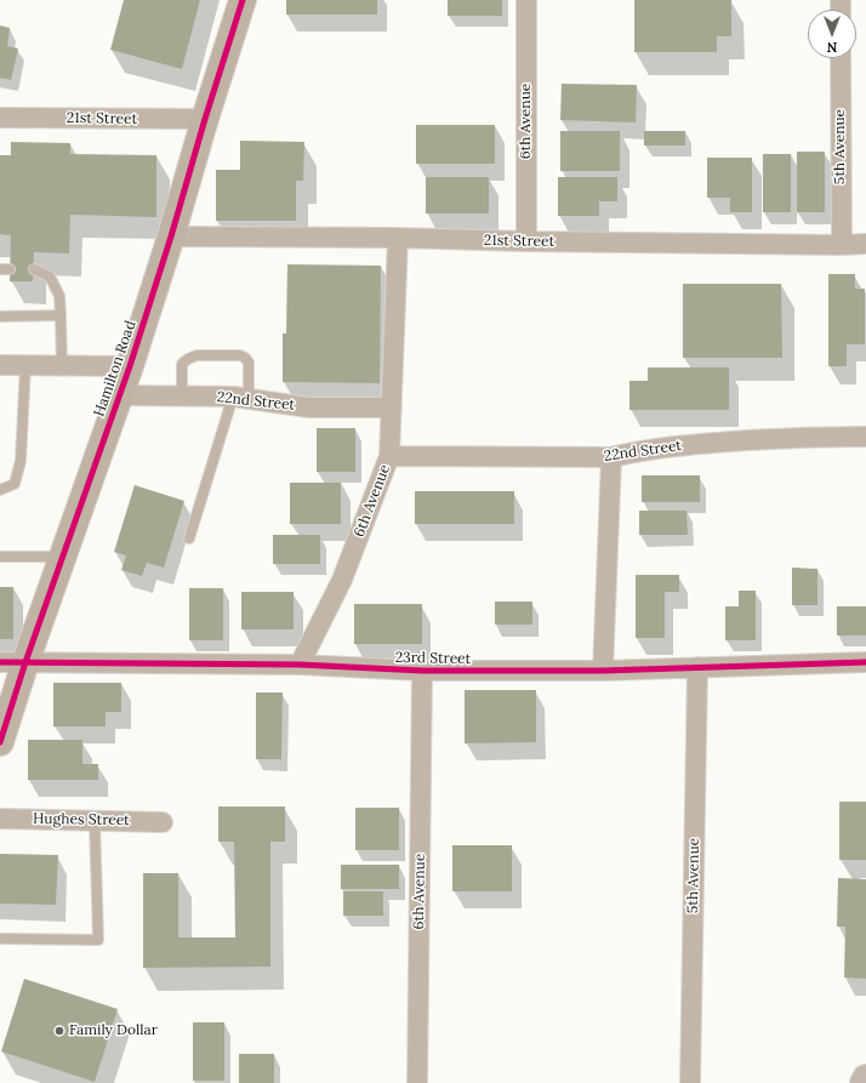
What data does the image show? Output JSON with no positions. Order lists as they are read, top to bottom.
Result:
{
  "streets": {
    "street": [
      "21st Street",
      "6th Avenue",
      "5th Avenue",
      "Hamilton Road",
      "22nd Street",
      "23rd Street",
      "Hughes Street"
    ]
  },
  "crossings": [
    ["21st Street", "6th Avenue"],
    ["21st Street", "5th Avenue"],
    ["21st Street", "Hamilton Road"],
    ["6th Avenue", "22nd Street"],
    ["6th Avenue", "23rd Street"],
    ["5th Avenue", "23rd Street"],
    ["Hamilton Road", "22nd Street"],
    ["Hamilton Road", "23rd Street"]
  ],
  "places": ["Family Dollar"],
  "north": "bottom"
}
